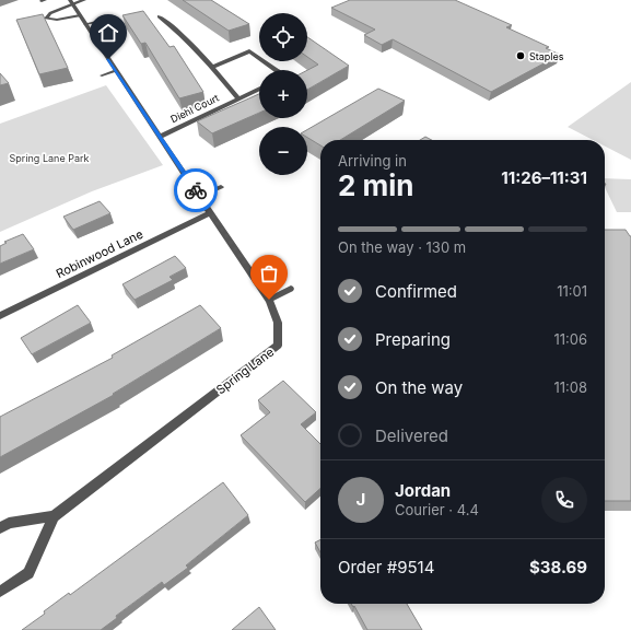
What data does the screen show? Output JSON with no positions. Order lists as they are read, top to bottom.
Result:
{
  "streets": {
    "street": ["Diehl Court", "Robinwood Lane", "Spring Lane"]
  },
  "crossings": [
    ["Diehl Court", "Spring Lane"],
    ["Robinwood Lane", "Spring Lane"]
  ],
  "parks": ["Spring Lane Park"],
  "places": ["Staples"],
  "page": {
    "map_buttons": ["+", "−"],
    "heading": ["2 min", "Arriving in", "11:26–11:31"],
    "panel": [
      "Jordan",
      "Courier · 4.4",
      "Order #9514",
      "$38.69"
    ],
    "bar": "On the way · 130 m",
    "list": [
      ["Confirmed", "11:01"],
      ["Preparing", "11:06"],
      ["On the way", "11:08"],
      "Delivered"
    ],
    "round": "J"
  }
}
